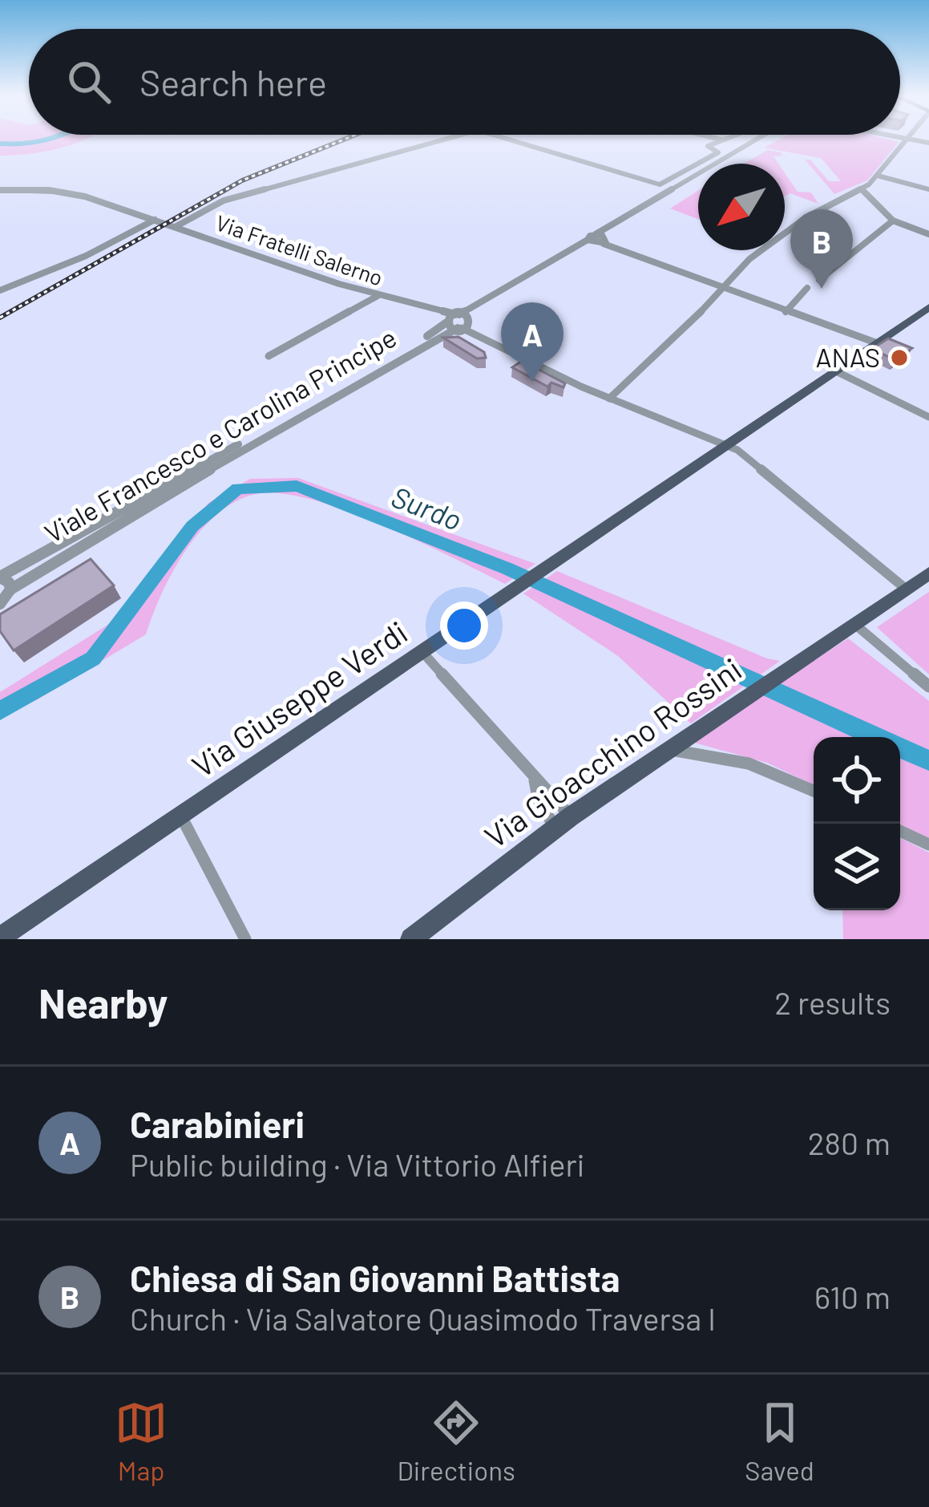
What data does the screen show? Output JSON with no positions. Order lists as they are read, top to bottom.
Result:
{
  "streets": {
    "main road": ["Via Giuseppe Verdi", "Via Gioacchino Rossini"],
    "street": ["Via Fratelli Salerno", "Viale Francesco e Carolina Principe"]
  },
  "crossings": [
    ["Via Fratelli Salerno", "Viale Francesco e Carolina Principe"]
  ],
  "water": ["Surdo"],
  "places": ["ANAS"],
  "north": "bottom left",
  "page": {
    "search": "Search here",
    "pins": ["B", "A"],
    "heading": ["Nearby", "2 results"],
    "list": [
      {
        "mark": "A",
        "name": "Carabinieri",
        "note": "Public building · Via Vittorio Alfieri",
        "value": "280 m"
      },
      {
        "mark": "B",
        "name": "Chiesa di San Giovanni Battista",
        "note": "Church · Via Salvatore Quasimodo Traversa I",
        "value": "610 m"
      }
    ],
    "nav": ["Map", "Directions", "Saved"]
  }
}
